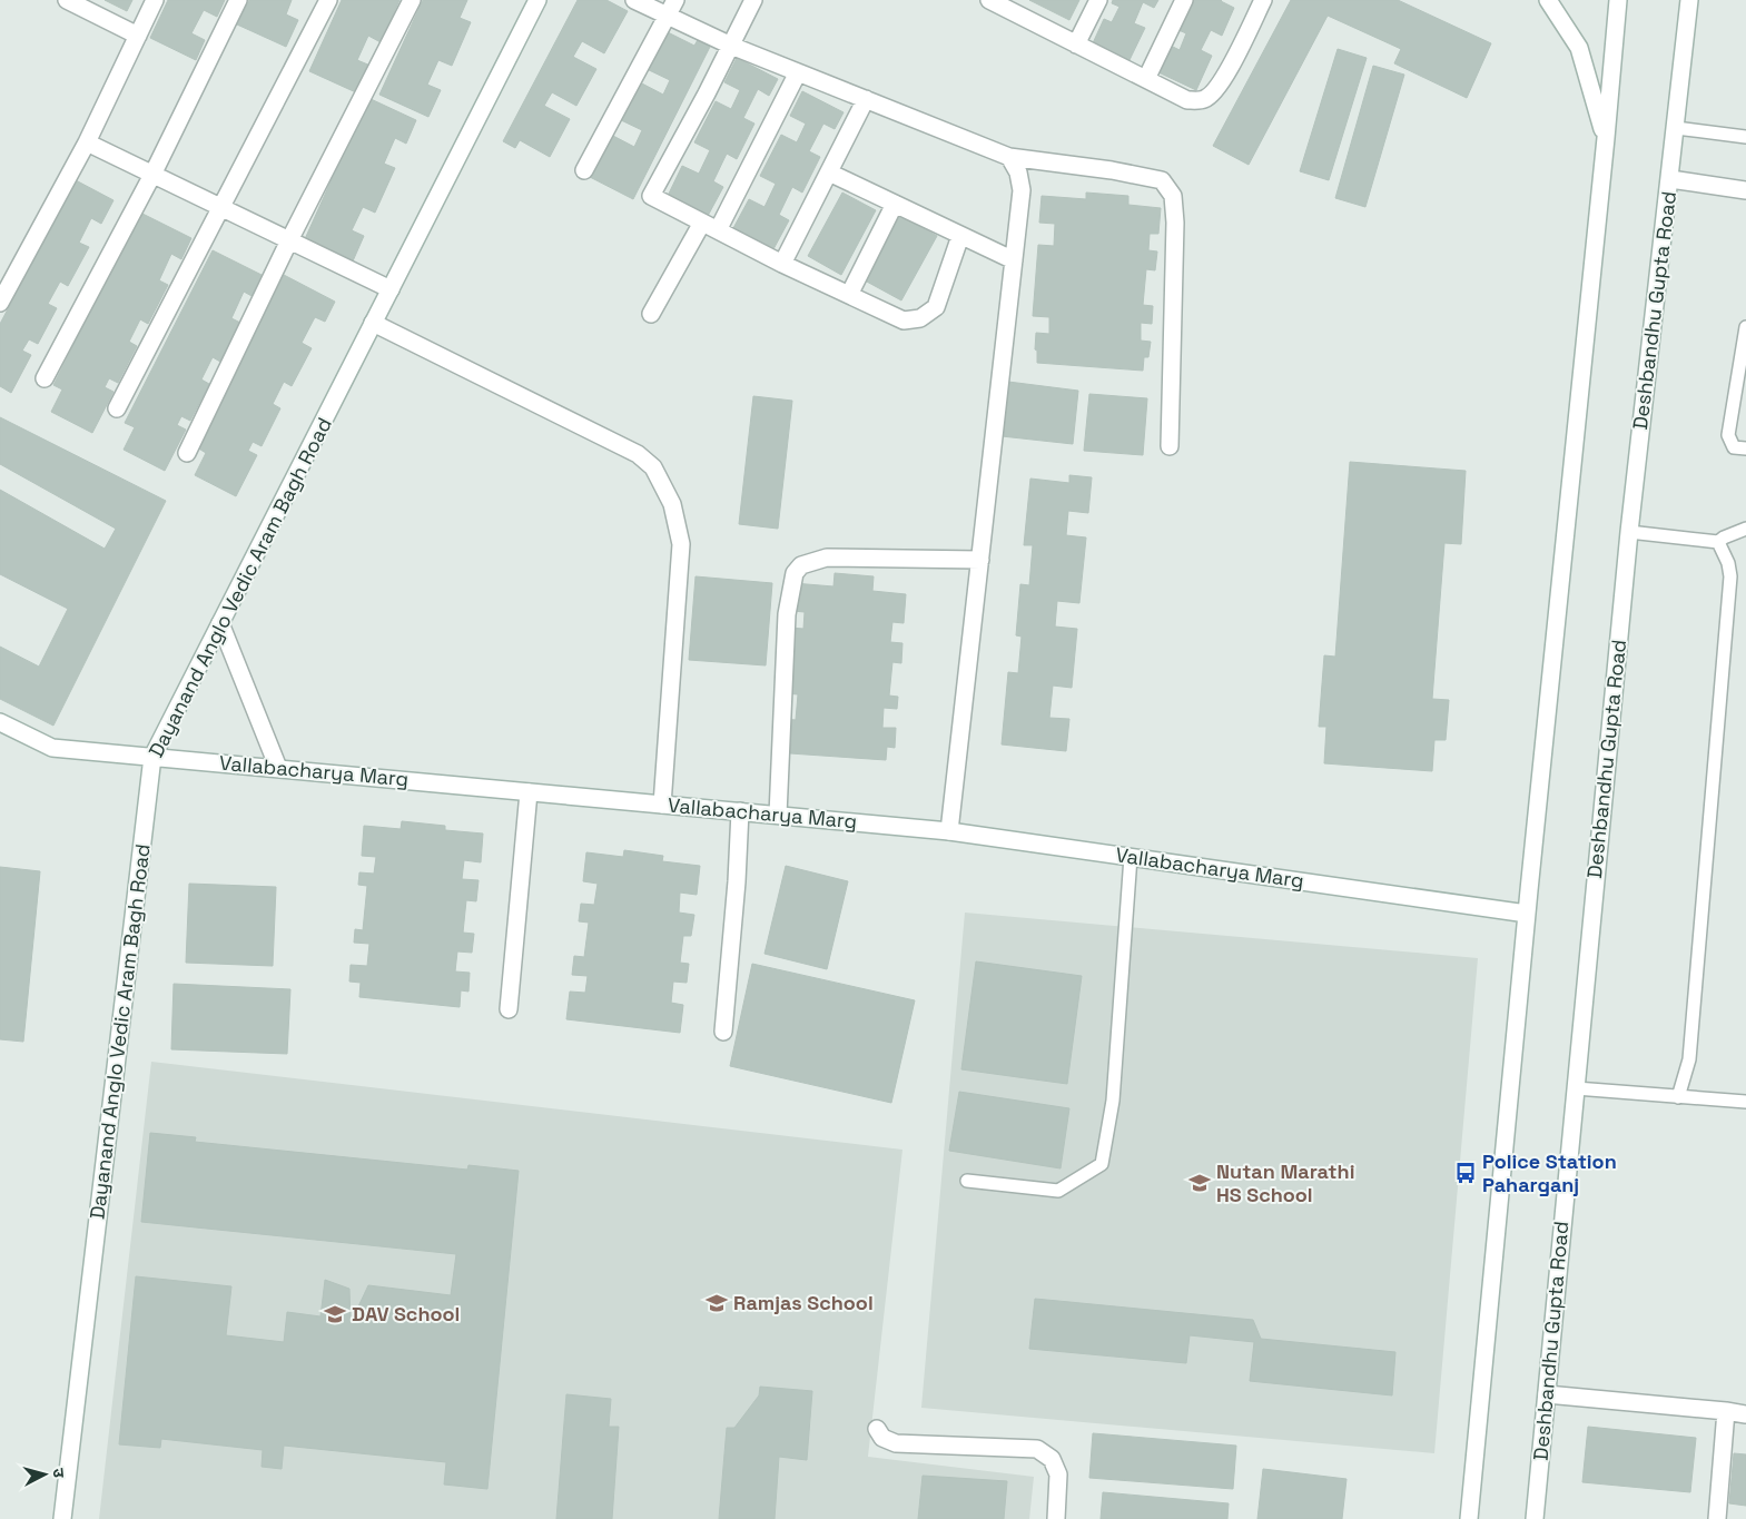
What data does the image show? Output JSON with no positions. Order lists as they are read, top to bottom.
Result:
{
  "streets": {
    "street": ["Deshbandhu Gupta Road", "Dayanand Anglo Vedic Aram Bagh Road", "Vallabacharya Marg"]
  },
  "crossings": [
    ["Dayanand Anglo Vedic Aram Bagh Road", "Vallabacharya Marg"]
  ],
  "places": {
    "bus stop": ["Police Station Paharganj"],
    "school or university": ["Nutan Marathi HS School", "Ramjas School", "DAV School"]
  },
  "north": "right"
}
